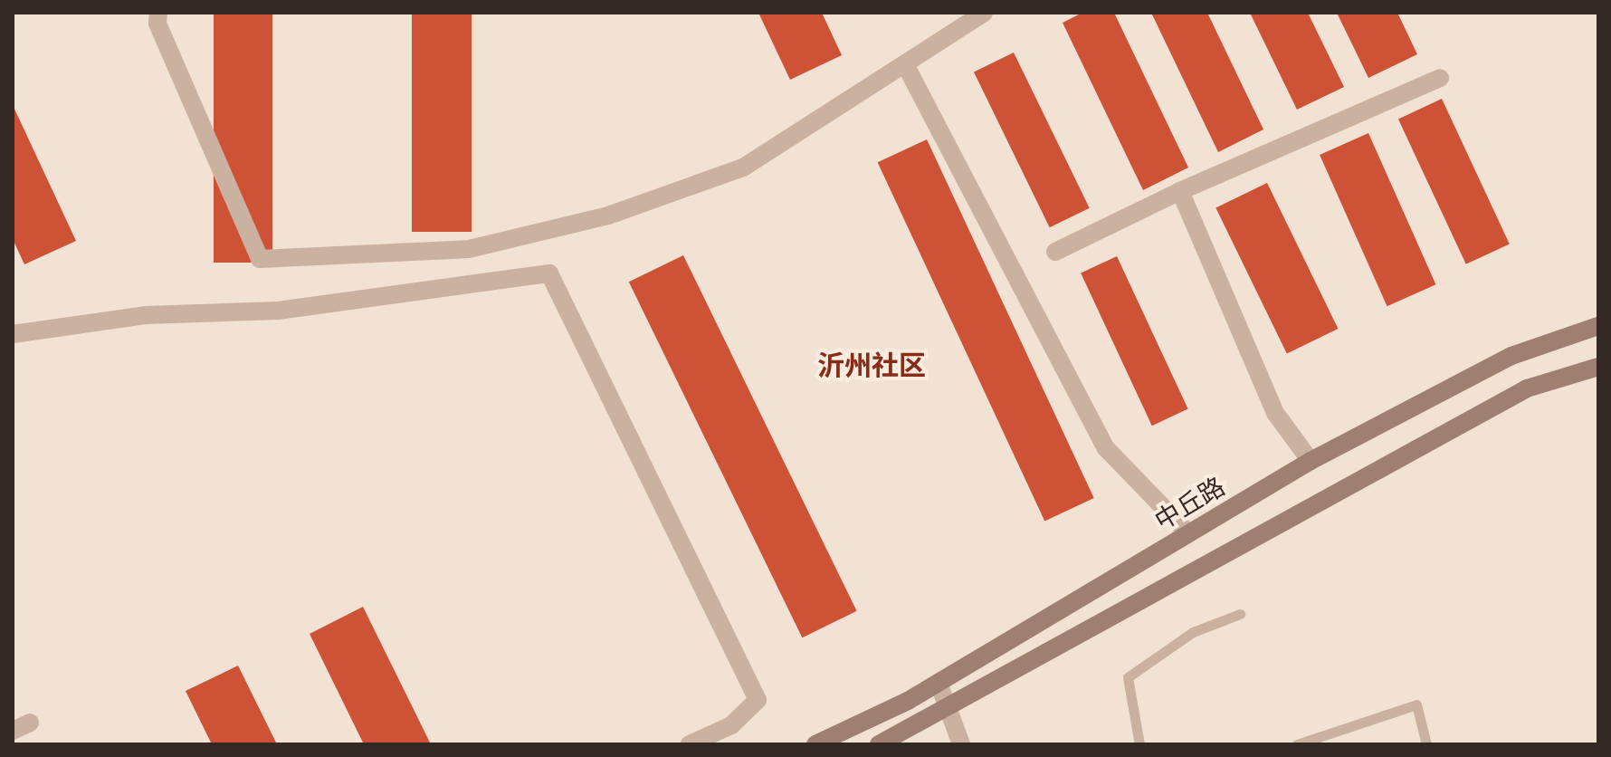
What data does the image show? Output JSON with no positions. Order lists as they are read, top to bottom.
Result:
{
  "streets": {
    "main road": ["中丘路"]
  },
  "districts": ["沂州社区"]
}
